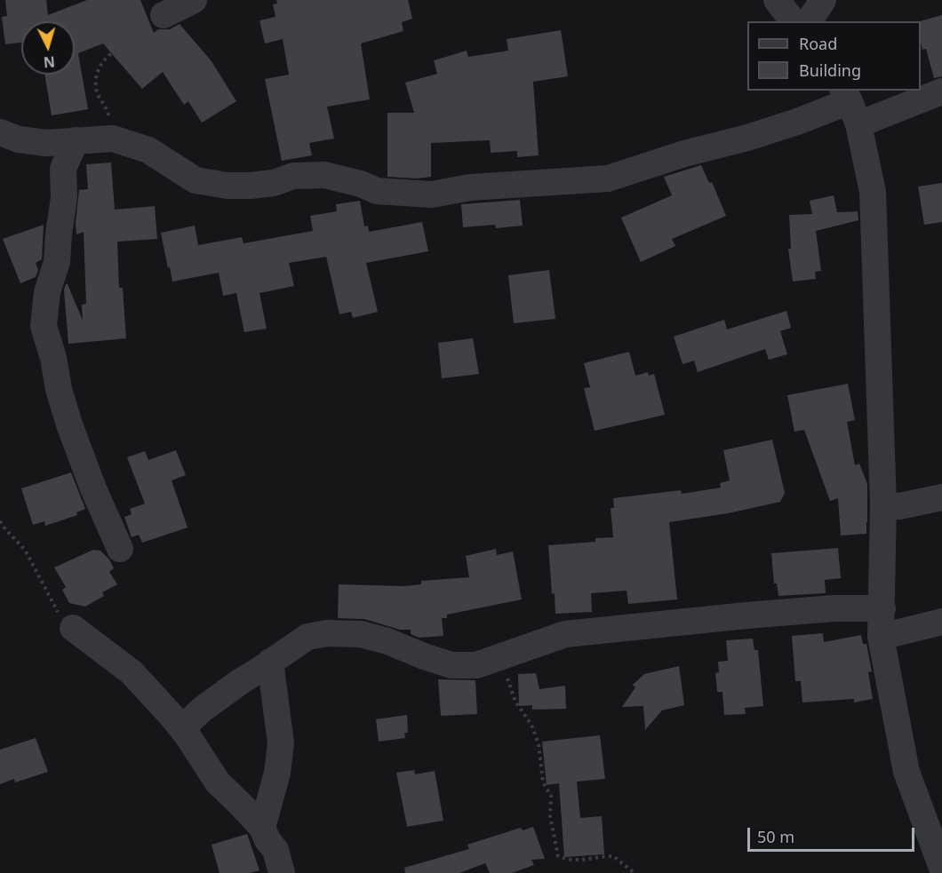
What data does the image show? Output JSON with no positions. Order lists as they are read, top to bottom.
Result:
{
  "legend": ["Road", "Building"],
  "scale_bar": "50 m",
  "north": "bottom"
}
